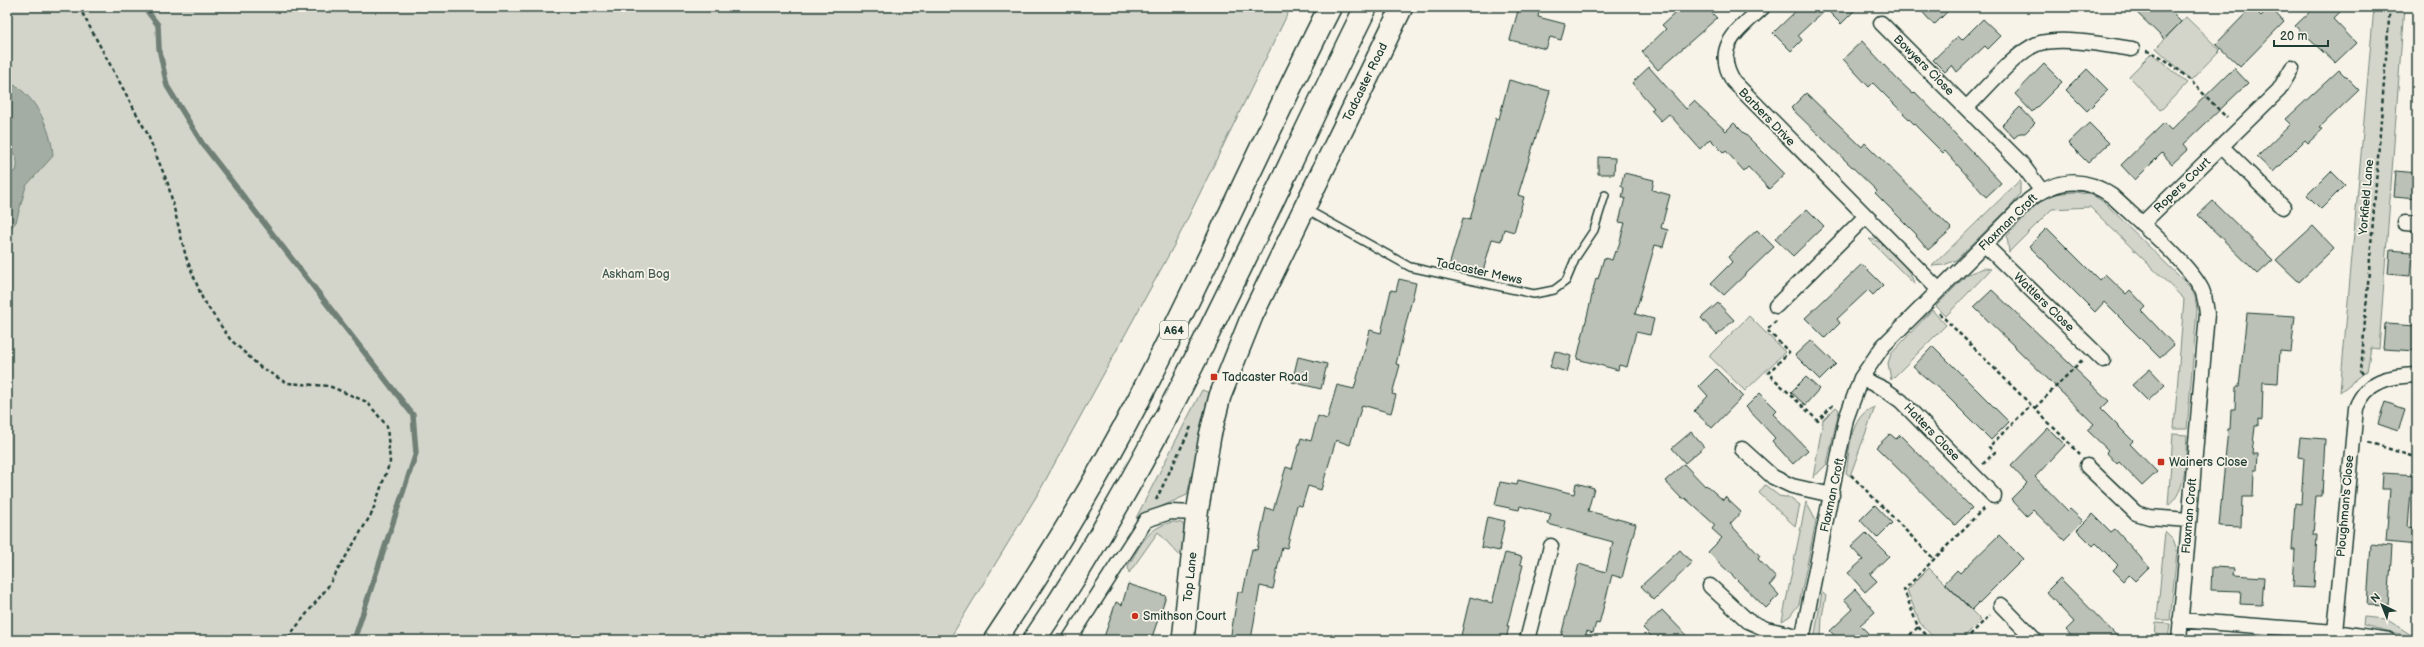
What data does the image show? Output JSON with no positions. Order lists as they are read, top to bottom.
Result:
{
  "streets": {
    "highway": ["A64"],
    "street": [
      "Bowyers Close",
      "Tadcaster Road",
      "Barbers Drive",
      "Ropers Court",
      "Flaxman Croft",
      "Wattlers Close",
      "Hatters Close",
      "Ploughman's Close",
      "Top Lane"
    ],
    "lane": ["Tadcaster Mews"],
    "path": ["Yorkfield Lane"]
  },
  "crossings": [
    ["Bowyers Close", "Flaxman Croft"],
    ["Tadcaster Road", "Tadcaster Mews"],
    ["Tadcaster Road", "Top Lane"],
    ["Barbers Drive", "Flaxman Croft"],
    ["Ropers Court", "Flaxman Croft"],
    ["Yorkfield Lane", "Ploughman's Close"],
    ["Flaxman Croft", "Wattlers Close"],
    ["Flaxman Croft", "Hatters Close"]
  ],
  "parks": ["Askham Bog"],
  "places": {
    "transit": ["Tadcaster Road", "Wainers Close"],
    "other": ["Smithson Court"]
  },
  "scale_bar": "20 m",
  "north": "top left"
}
